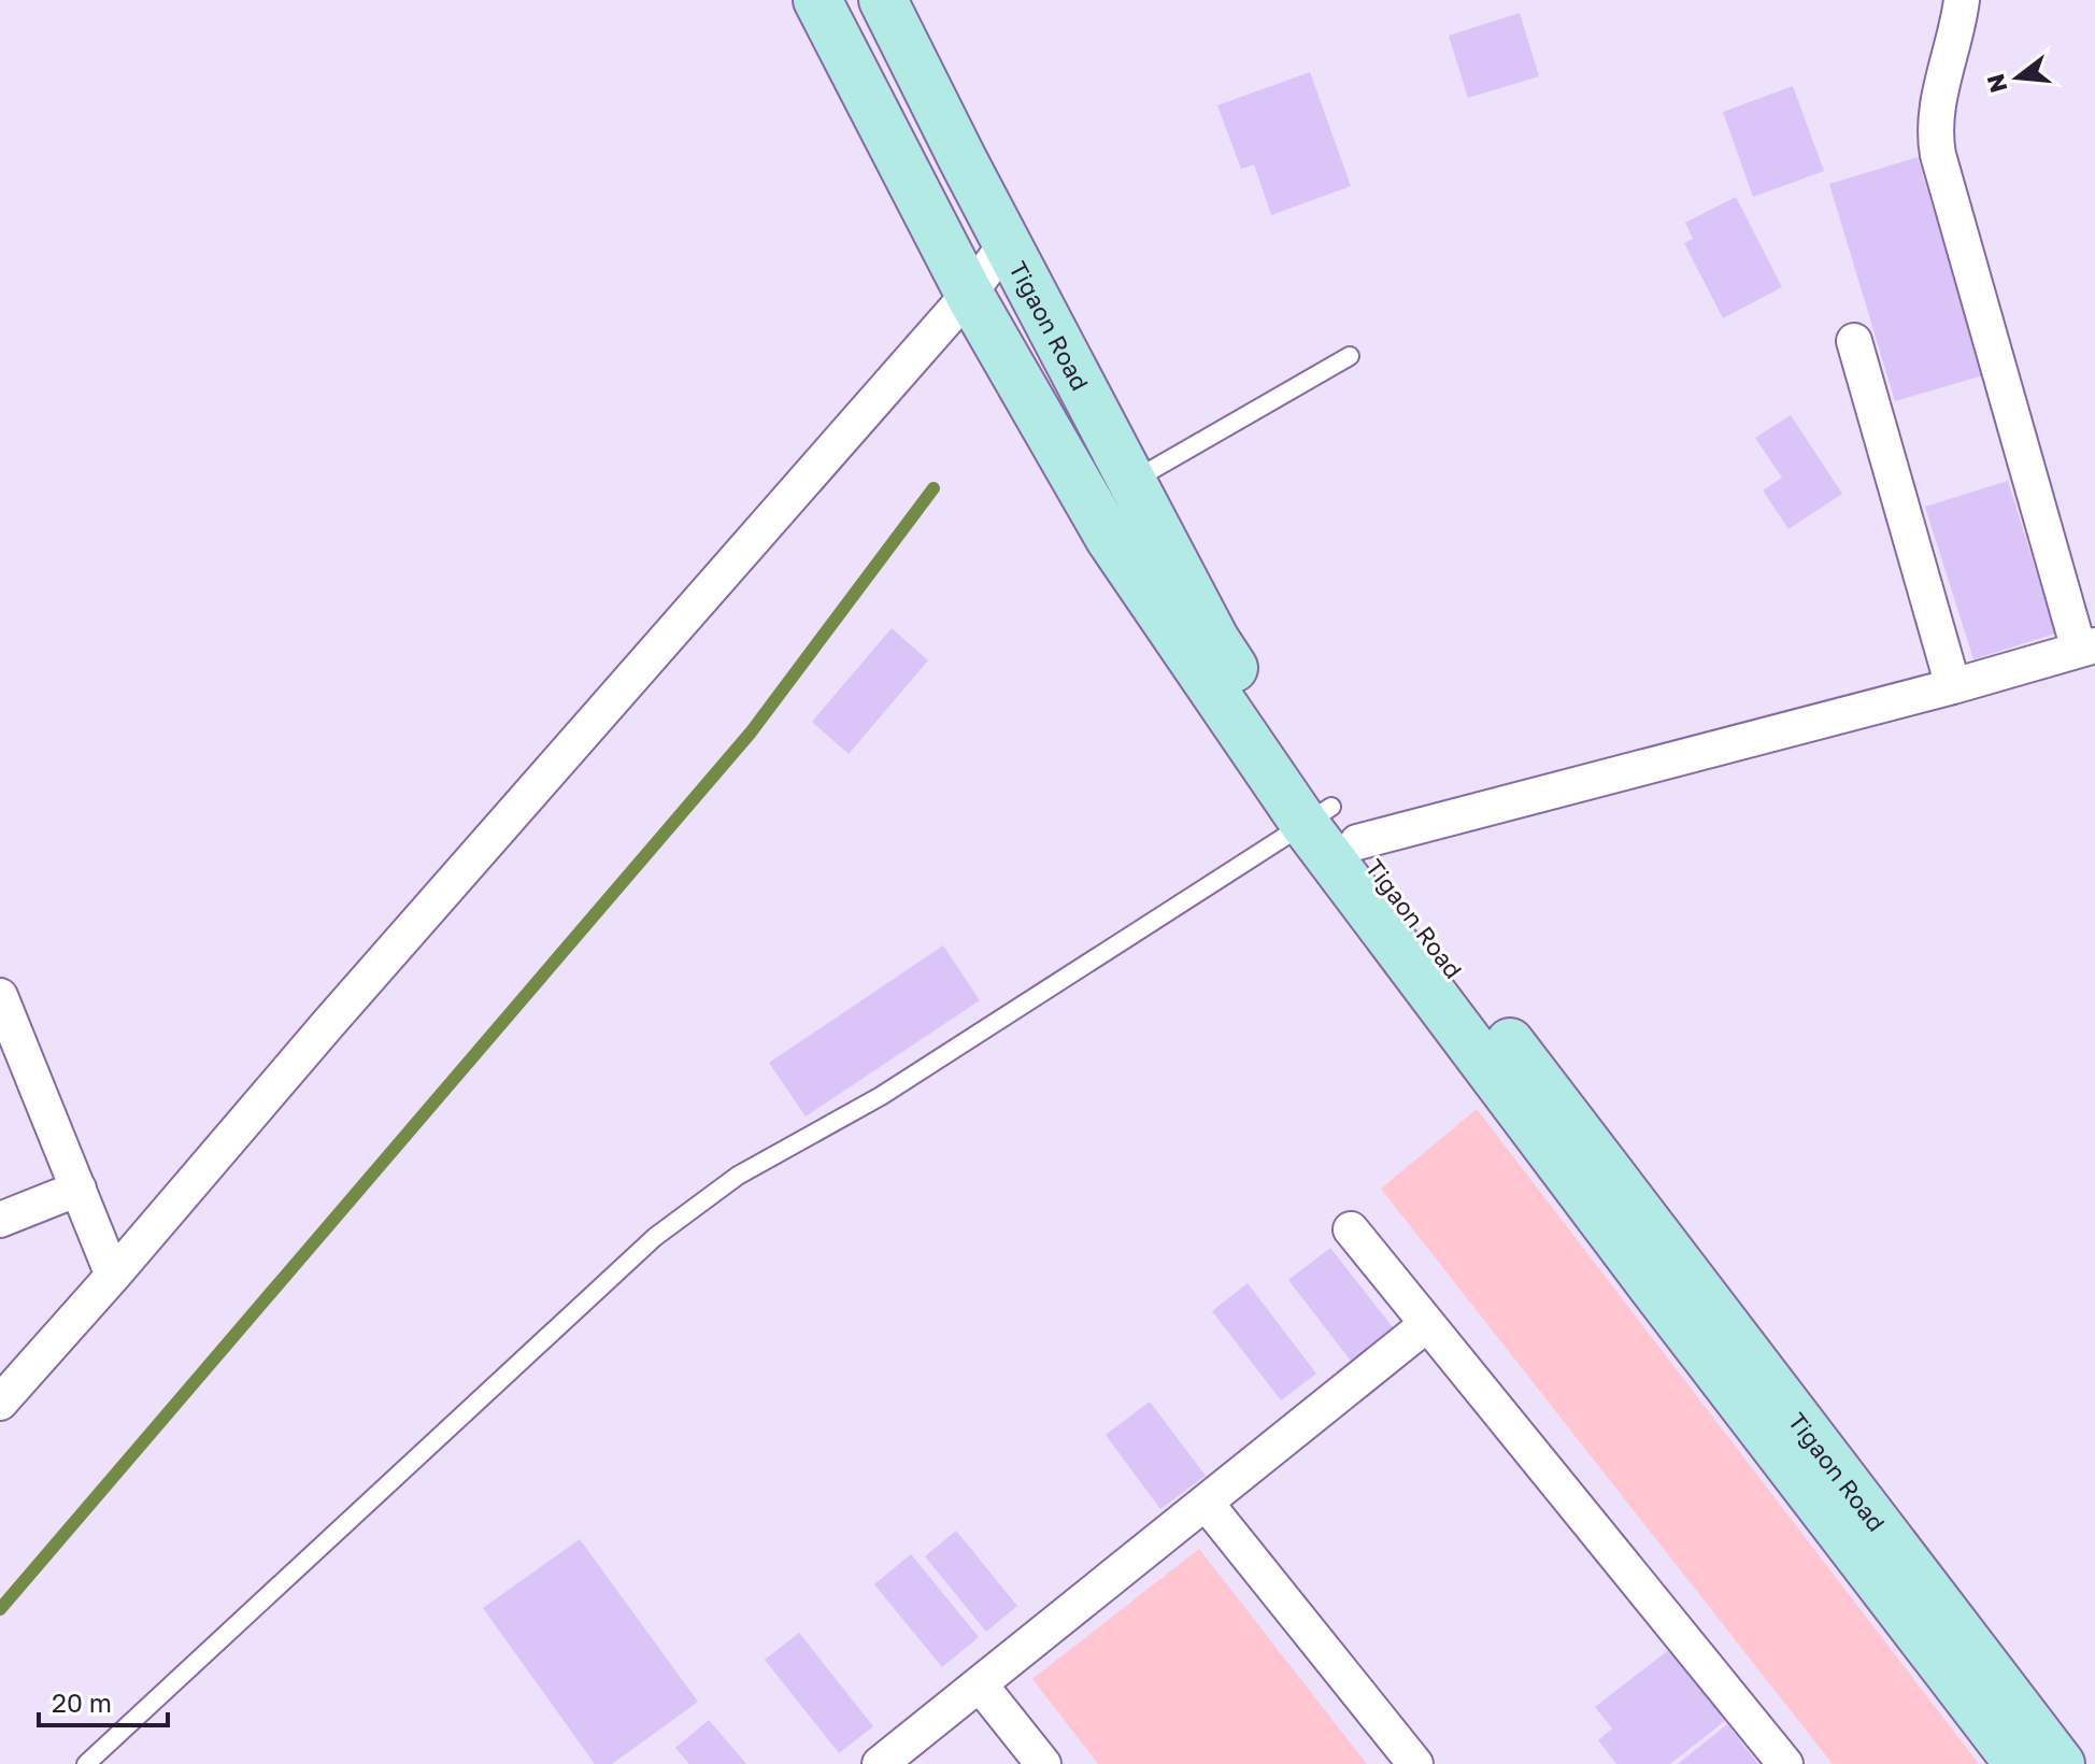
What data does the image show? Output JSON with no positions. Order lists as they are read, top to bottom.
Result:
{
  "streets": {
    "street": ["Tigaon Road"]
  },
  "scale_bar": "20 m",
  "north": "left"
}
